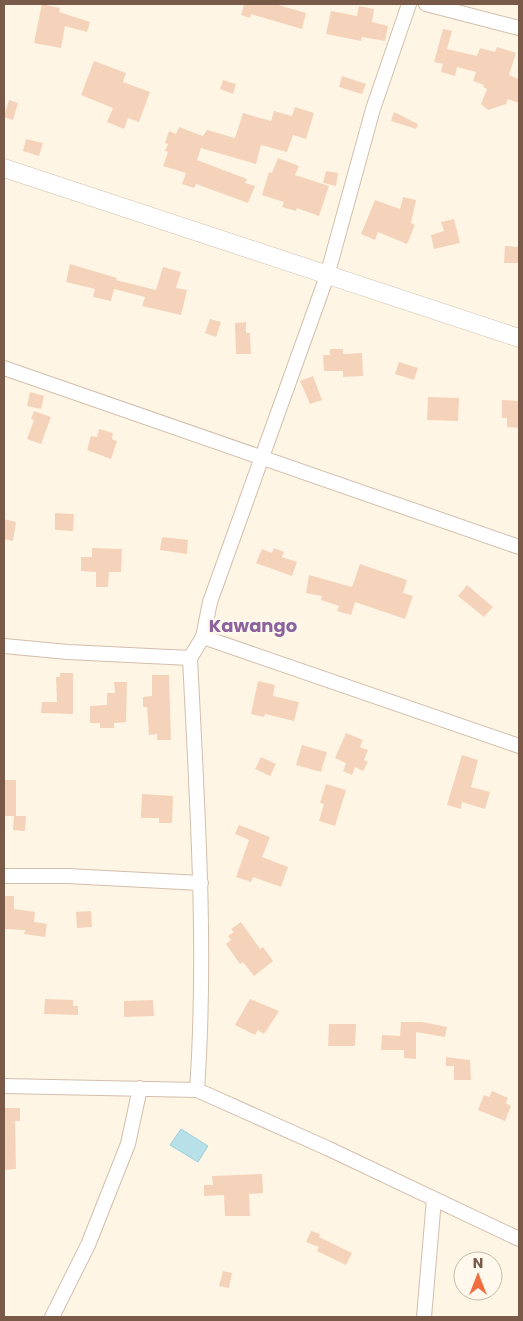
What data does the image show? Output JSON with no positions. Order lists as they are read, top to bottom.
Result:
{
  "districts": ["Kawango"],
  "north": "top"
}
